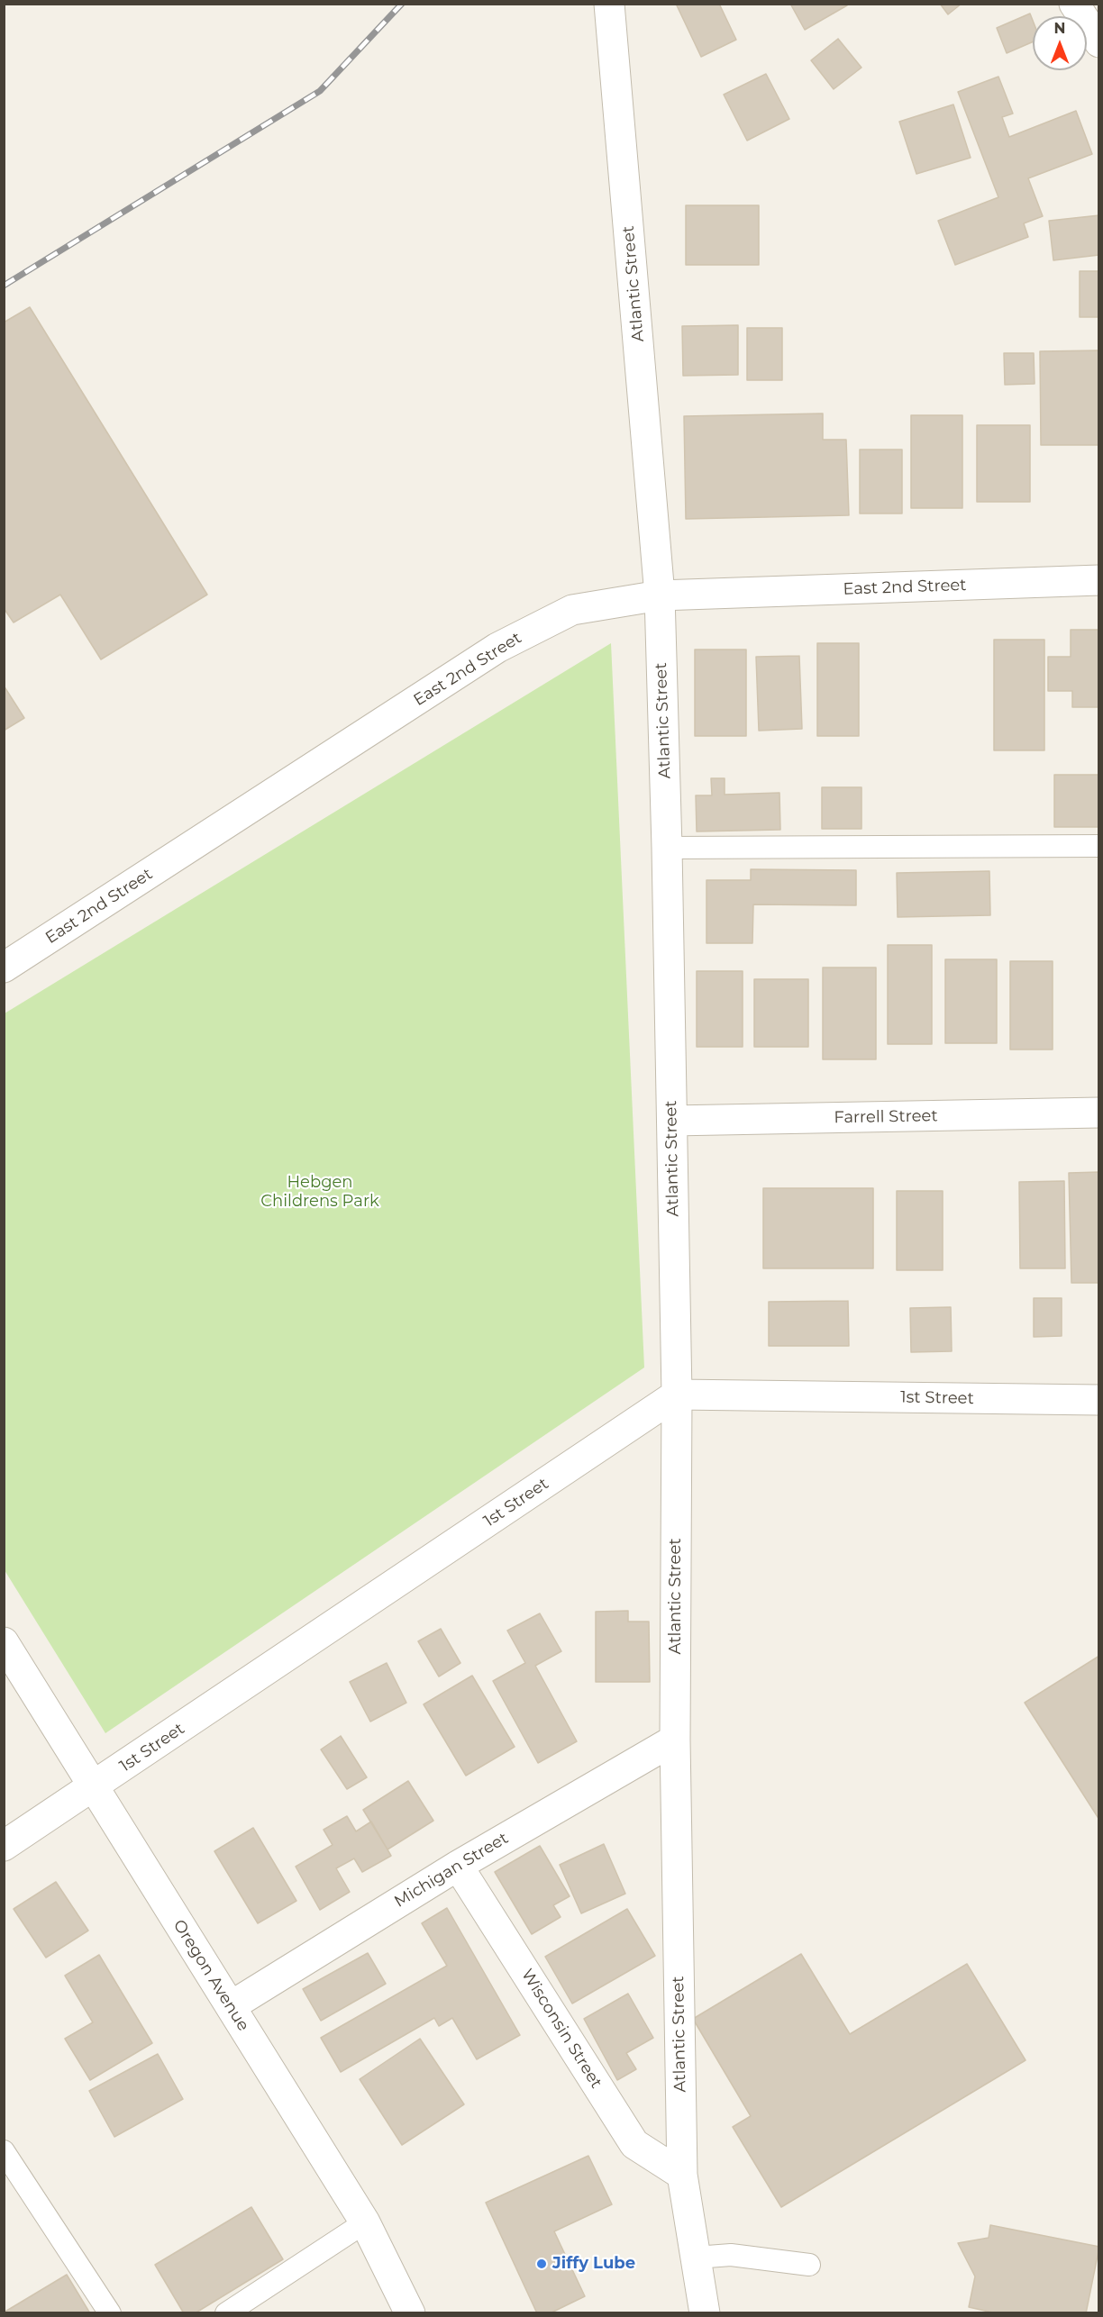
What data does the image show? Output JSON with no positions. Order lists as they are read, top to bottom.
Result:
{
  "streets": {
    "street": [
      "Atlantic Street",
      "East 2nd Street",
      "Farrell Street",
      "1st Street",
      "Michigan Street",
      "Oregon Avenue",
      "Wisconsin Street"
    ]
  },
  "crossings": [
    ["Atlantic Street", "East 2nd Street"],
    ["Atlantic Street", "Farrell Street"],
    ["Atlantic Street", "1st Street"],
    ["Atlantic Street", "Michigan Street"],
    ["Atlantic Street", "Wisconsin Street"],
    ["1st Street", "Oregon Avenue"],
    ["Michigan Street", "Oregon Avenue"],
    ["Michigan Street", "Wisconsin Street"]
  ],
  "parks": ["Hebgen Childrens Park"],
  "places": ["Jiffy Lube"],
  "north": "top"
}
